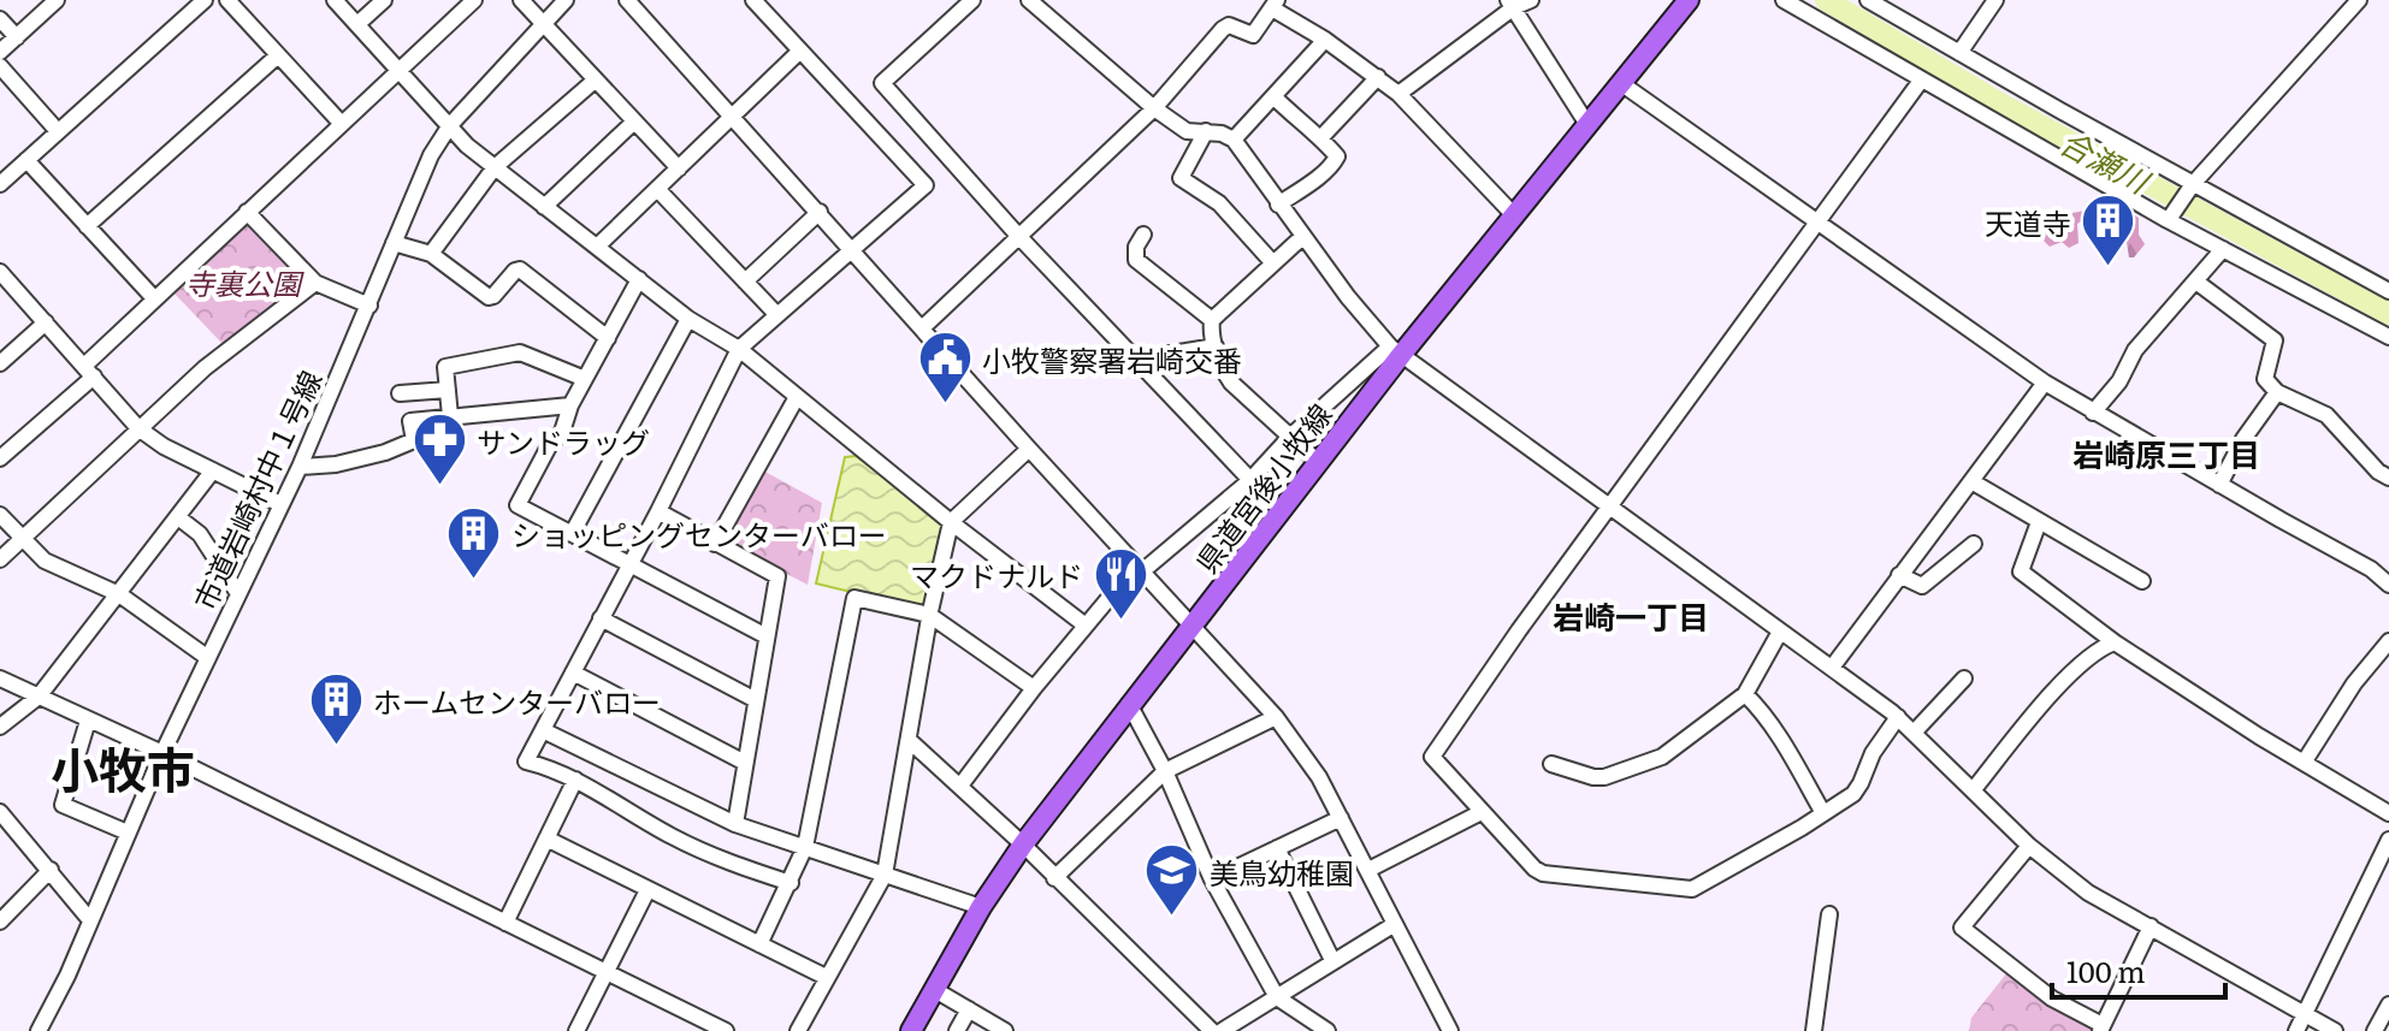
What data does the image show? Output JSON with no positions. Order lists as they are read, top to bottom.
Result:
{
  "streets": {
    "main road": ["県道宮後小牧線"],
    "street": ["市道岩崎村中１号線"]
  },
  "districts": ["岩崎原三丁目", "岩崎一丁目", "小牧市"],
  "water": ["合瀬川"],
  "parks": ["寺裏公園"],
  "places": {
    "building": ["天道寺", "ショッピングセンターバロー", "ホームセンターバロー"],
    "public building": ["小牧警察署岩崎交番"],
    "pharmacy": ["サンドラッグ"],
    "restaurant": ["マクドナルド"],
    "school or university": ["美鳥幼稚園"]
  },
  "scale_bar": "100 m"
}
